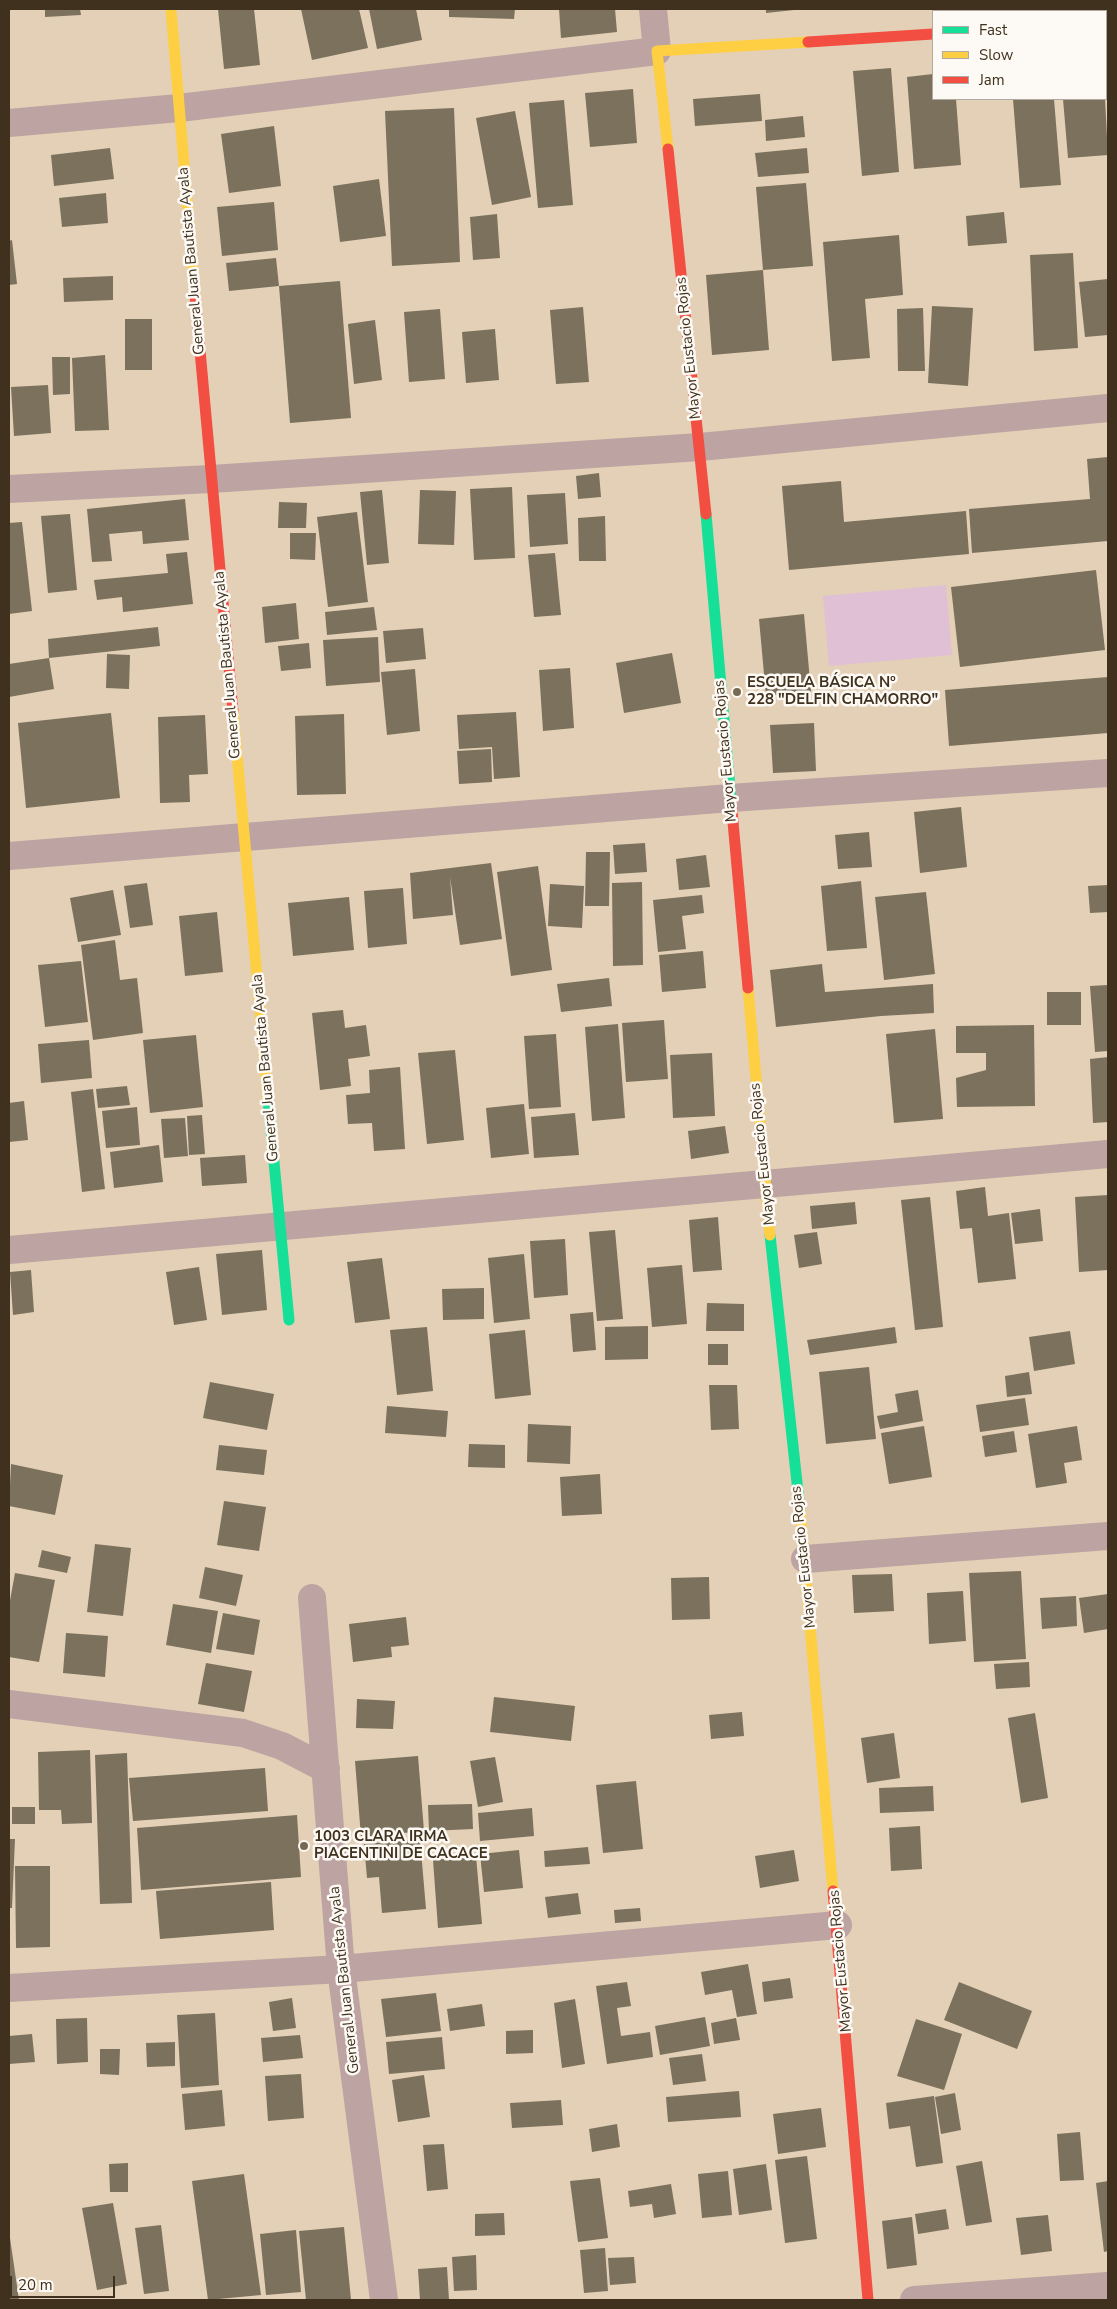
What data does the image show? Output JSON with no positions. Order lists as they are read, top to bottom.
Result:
{
  "streets": {
    "street": ["General Juan Bautista Ayala", "Mayor Eustacio Rojas"]
  },
  "places": ["ESCUELA BÁSICA Nº 228 \"DELFIN CHAMORRO\"", "1003 CLARA IRMA PIACENTINI DE CACACE"],
  "legend": ["Fast", "Slow", "Jam"],
  "scale_bar": "20 m"
}
